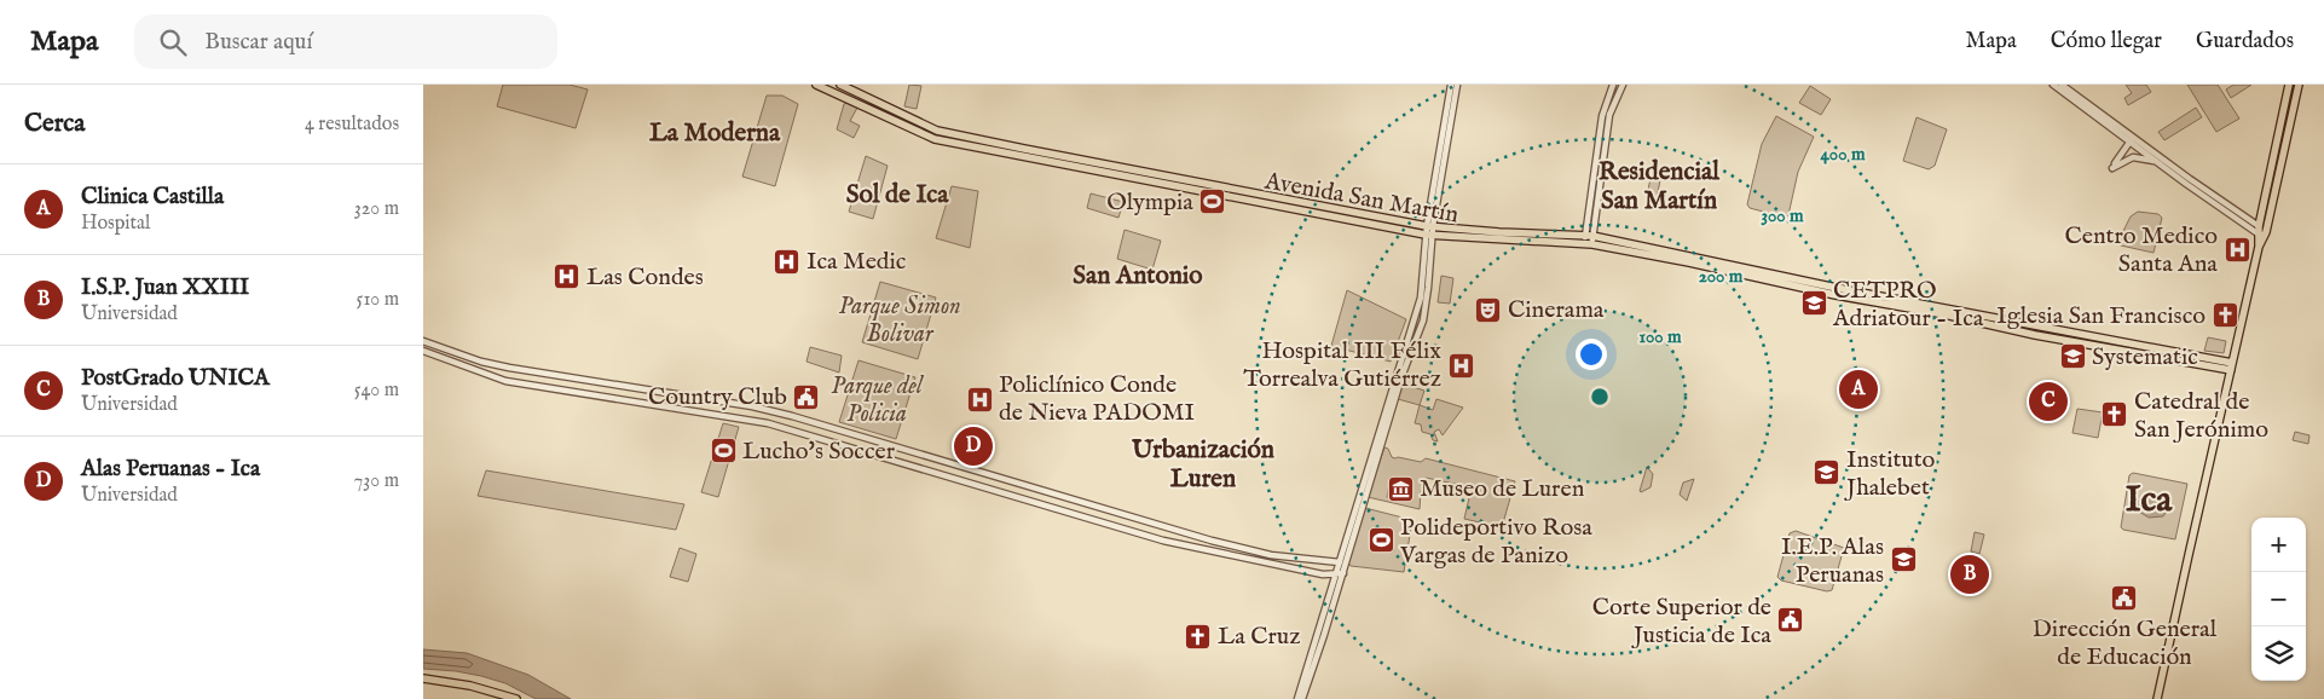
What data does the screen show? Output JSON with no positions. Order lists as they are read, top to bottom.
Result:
{
  "streets": {
    "main road": ["Avenida San Martín"]
  },
  "districts": [
    "La Moderna",
    "Residencial San Martín",
    "Sol de Ica",
    "San Antonio",
    "Urbanización Luren",
    "Ica"
  ],
  "parks": ["Parque Simon Bolivar", "Parque del Policia"],
  "places": {
    "sports": ["Olympia", "Lucho's Soccer", "Polideportivo Rosa Vargas de Panizo"],
    "hospital": [
      "Centro Medico Santa Ana",
      "Ica Medic",
      "Las Condes",
      "Hospital III Félix Torrealva Gutiérrez",
      "Policlínico Conde de Nieva PADOMI"
    ],
    "school or university": [
      "CETPRO Adriatour - Ica",
      "Systematic",
      "Instituto Jhalebet",
      "I.E.P. Alas Peruanas"
    ],
    "theatre": ["Cinerama"],
    "church": ["Iglesia San Francisco", "Catedral de San Jerónimo", "La Cruz"],
    "public building": ["Country Club", "Dirección General de Educación", "Corte Superior de Justicia de Ica"],
    "museum": ["Museo de Luren"]
  },
  "page": {
    "header": "Mapa",
    "search": "Buscar aquí",
    "nav": ["Mapa", "Cómo llegar", "Guardados"],
    "heading": ["Cerca", "4 resultados"],
    "list": [
      {
        "mark": "A",
        "name": "Clinica Castilla",
        "note": "Hospital",
        "value": "320 m"
      },
      {
        "mark": "B",
        "name": "I.S.P. Juan XXIII",
        "note": "Universidad",
        "value": "510 m"
      },
      {
        "mark": "C",
        "name": "PostGrado UNICA",
        "note": "Universidad",
        "value": "540 m"
      },
      {
        "mark": "D",
        "name": "Alas Peruanas - Ica",
        "note": "Universidad",
        "value": "730 m"
      }
    ],
    "pins": [
      "A",
      "C",
      "D",
      "B"
    ],
    "map_buttons": ["+", "−"]
  },
  "rings": [
    "400 m",
    "300 m",
    "200 m",
    "100 m"
  ]
}
